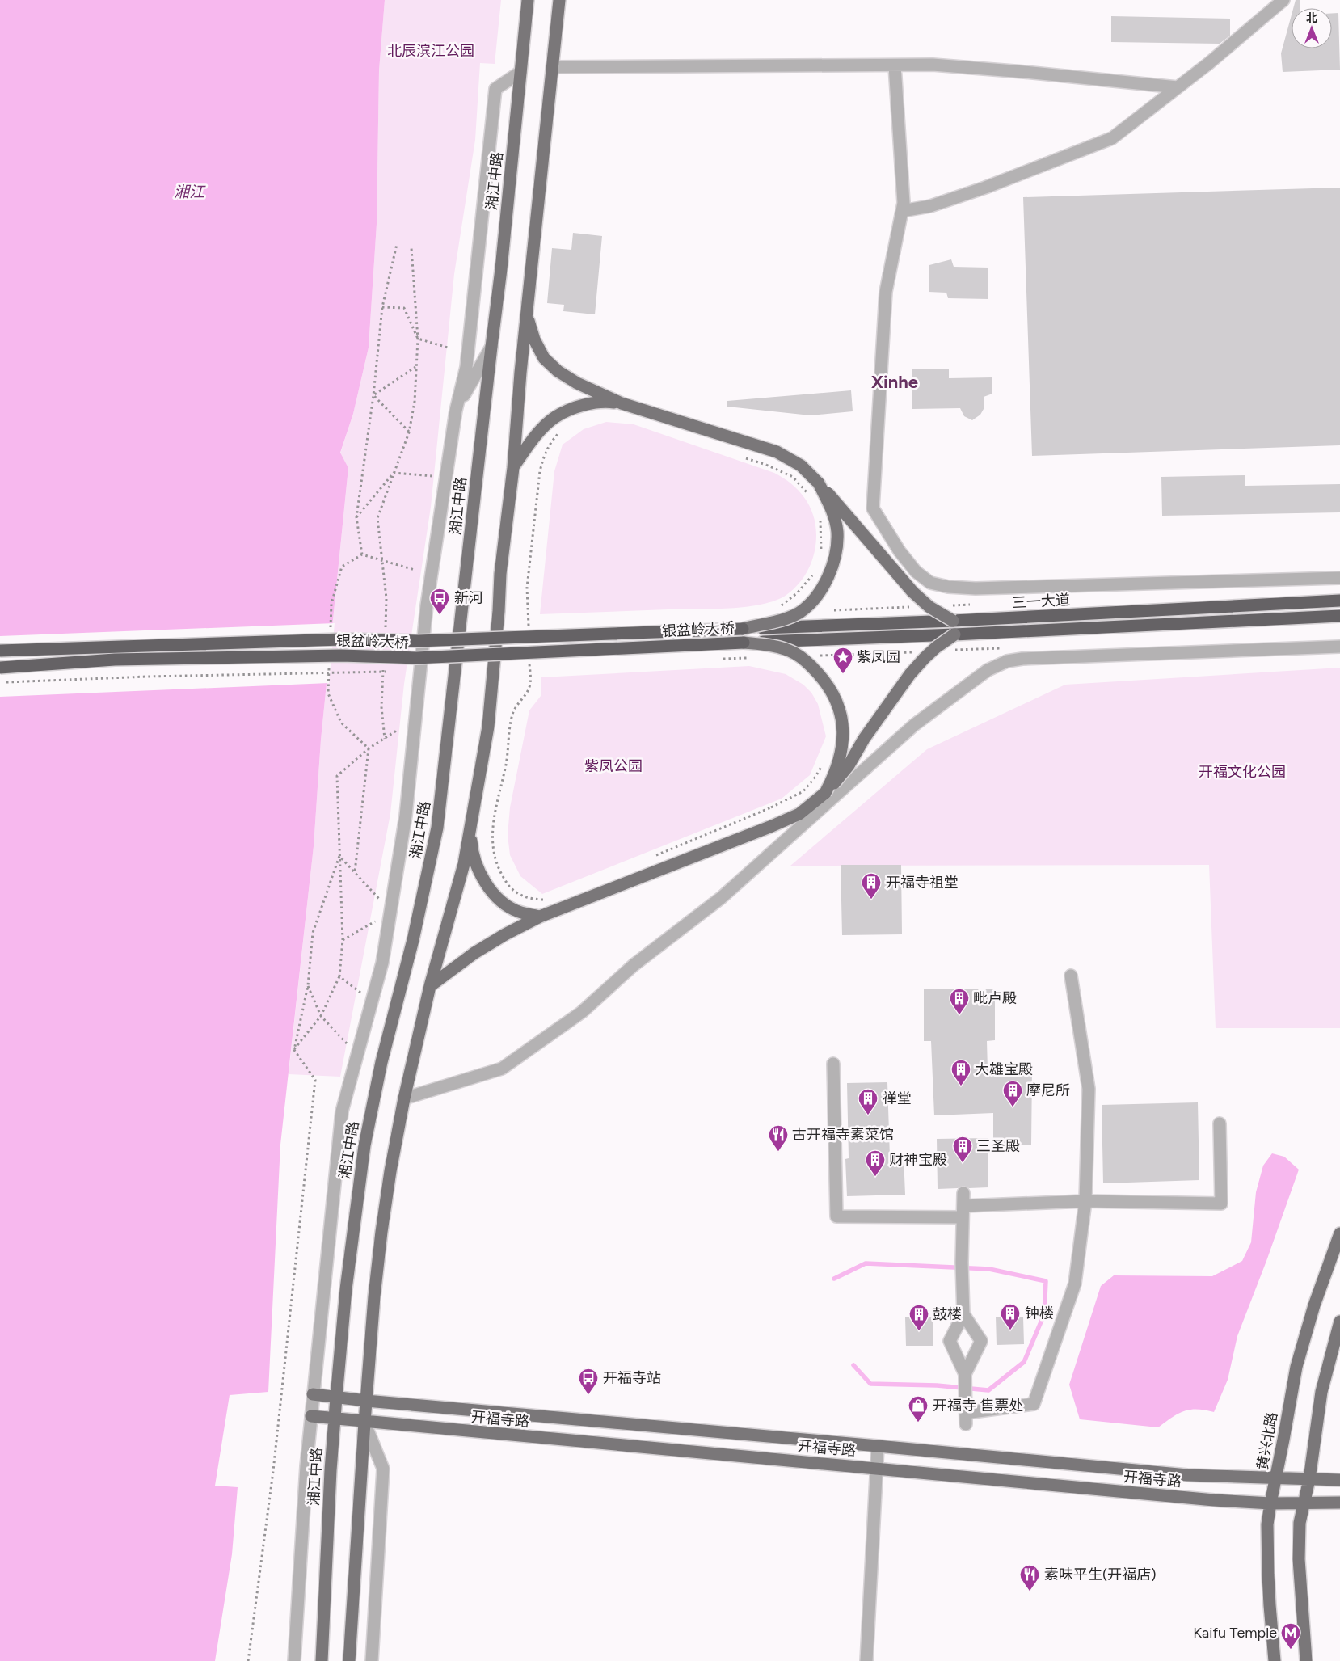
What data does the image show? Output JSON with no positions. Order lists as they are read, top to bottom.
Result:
{
  "streets": {
    "highway": ["三一大道", "银盆岭大桥"],
    "main road": ["湘江中路", "开福寺路", "黄兴北路"]
  },
  "crossings": [
    ["湘江中路", "开福寺路"],
    ["三一大道", "银盆岭大桥"],
    ["开福寺路", "黄兴北路"]
  ],
  "districts": ["Xinhe"],
  "water": ["湘江"],
  "parks": ["北辰滨江公园", "紫凤公园", "开福文化公园"],
  "places": {
    "bus stop": ["新河", "开福寺站"],
    "place": ["紫凤园"],
    "building": [
      "开福寺祖堂",
      "毗卢殿",
      "大雄宝殿",
      "摩尼所",
      "禅堂",
      "三圣殿",
      "财神宝殿",
      "钟楼",
      "鼓楼"
    ],
    "restaurant": ["古开福寺素菜馆", "素味平生(开福店)"],
    "shop": ["开福寺 售票处"],
    "metro station": ["Kaifu Temple"]
  },
  "north": "top"
}
